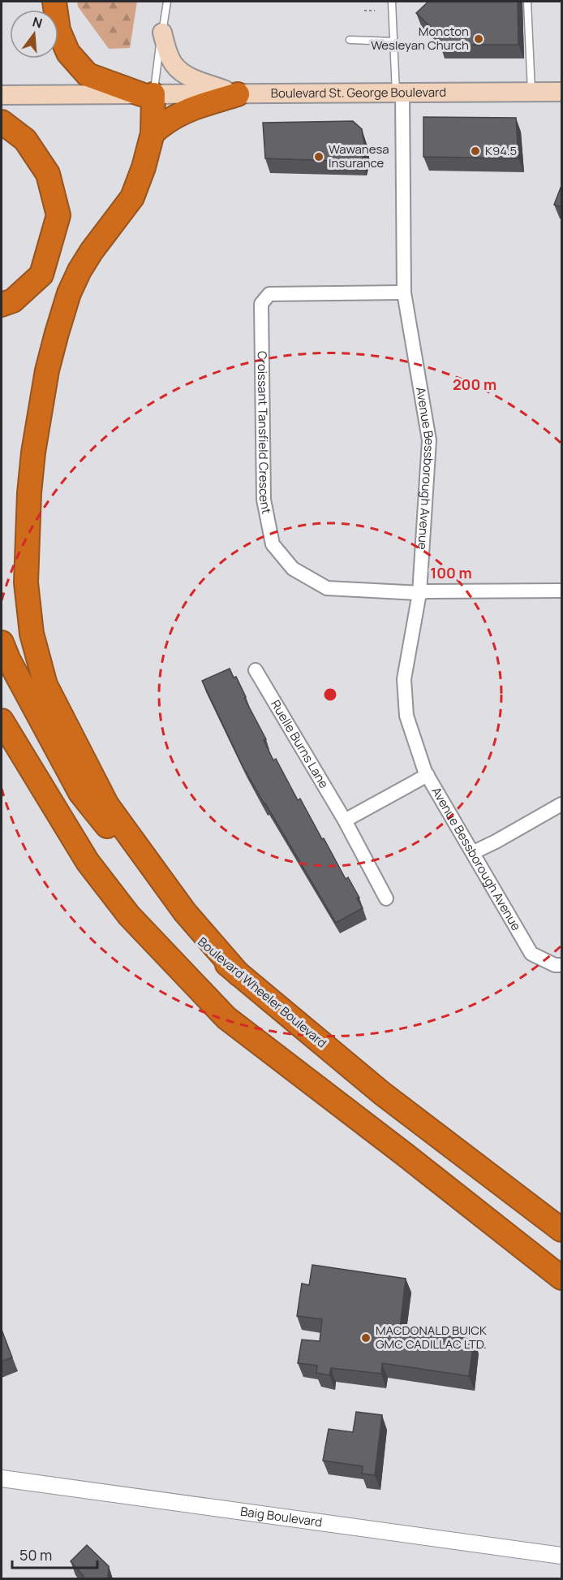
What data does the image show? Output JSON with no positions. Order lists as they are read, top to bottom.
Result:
{
  "streets": {
    "highway": ["Boulevard Wheeler Boulevard"],
    "main road": ["Boulevard St. George Boulevard"],
    "street": [
      "Croissant Tansfield Crescent",
      "Avenue Bessborough Avenue",
      "Ruelle Burns Lane",
      "Baig Boulevard"
    ]
  },
  "crossings": [
    ["Boulevard St. George Boulevard", "Avenue Bessborough Avenue"],
    ["Croissant Tansfield Crescent", "Avenue Bessborough Avenue"]
  ],
  "places": [
    "Moncton Wesleyan Church",
    "K94.5",
    "Wawanesa Insurance",
    "MACDONALD BUICK GMC CADILLAC LTD."
  ],
  "scale_bar": "50 m",
  "north": "top",
  "rings": ["200 m", "100 m"]
}
